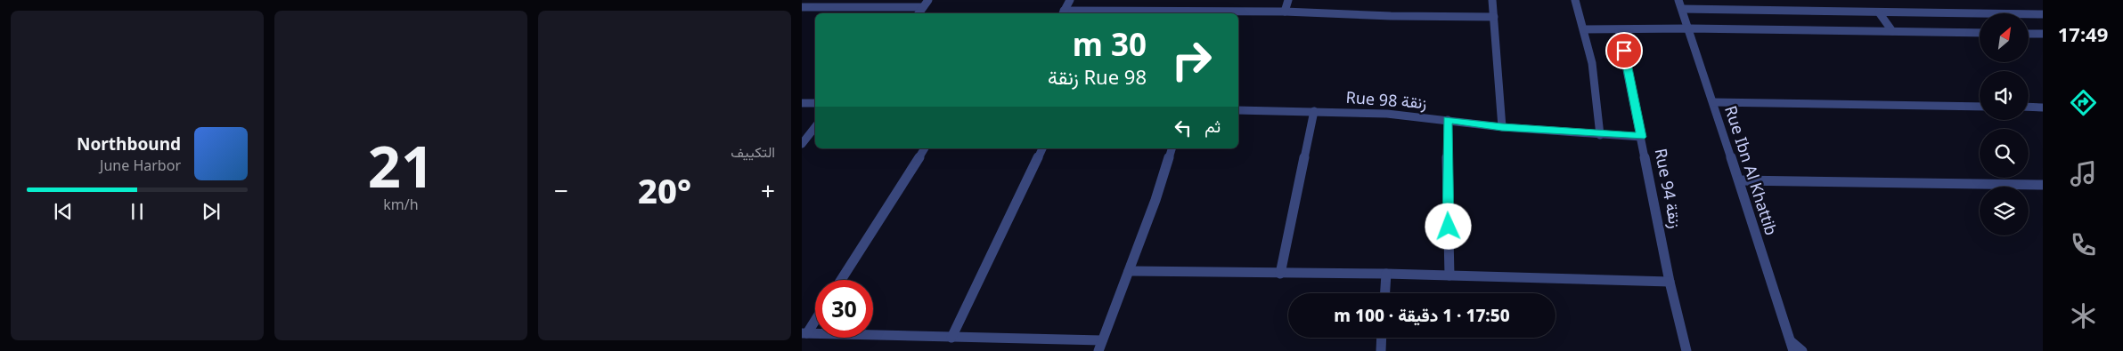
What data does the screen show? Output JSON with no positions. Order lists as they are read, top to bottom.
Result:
{
  "streets": {
    "street": ["Rue 98 زنقة", "Rue Ibn Al Khattib", "Rue 94 زنقة"]
  },
  "crossings": [
    ["Rue 98 زنقة", "Rue 94 زنقة"]
  ],
  "north": "top right",
  "page": {
    "tabs": "17:49",
    "tile": [
      "التكييف",
      ["21", "km/h"]
    ],
    "turn": ["30 m", "Rue 98 زنقة"],
    "then": "ثم",
    "song": ["Northbound", "June Harbor"],
    "heat": ["−", "20°", "+"],
    "limit": "30",
    "trip": "17:50 · 1 دقيقة · 100 m"
  }
}
